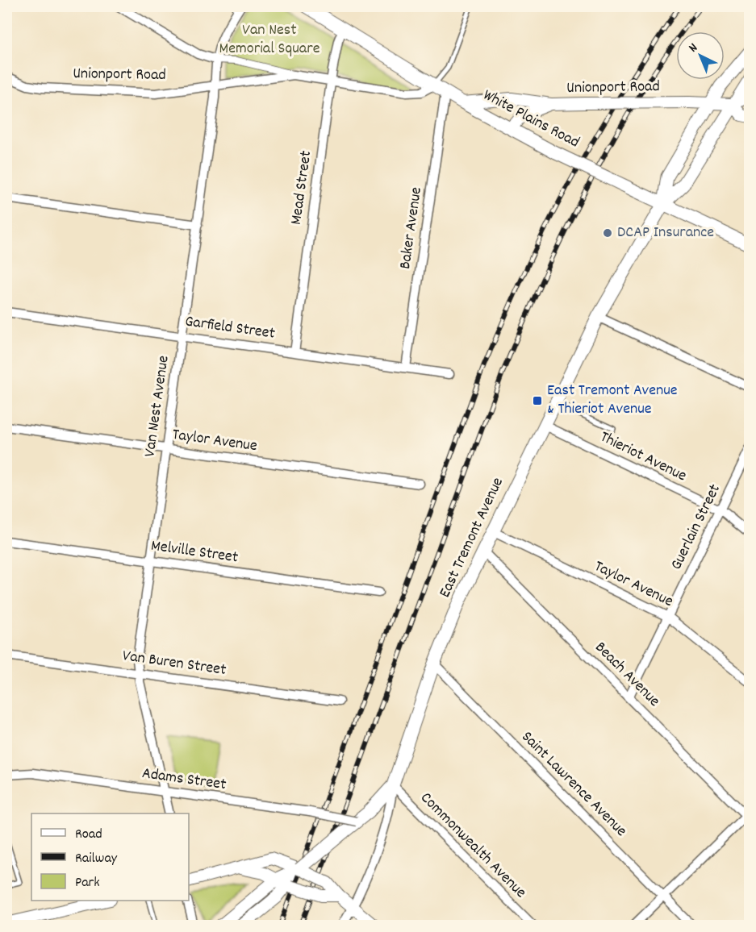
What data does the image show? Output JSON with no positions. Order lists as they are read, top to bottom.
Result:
{
  "streets": {
    "main road": ["White Plains Road", "East Tremont Avenue"],
    "street": [
      "Unionport Road",
      "Mead Street",
      "Baker Avenue",
      "Garfield Street",
      "Van Nest Avenue",
      "Taylor Avenue",
      "Thieriot Avenue",
      "Guerlain Street",
      "Melville Street",
      "Van Buren Street",
      "Beach Avenue",
      "Adams Street",
      "Saint Lawrence Avenue",
      "Commonwealth Avenue"
    ]
  },
  "crossings": [
    ["Unionport Road", "White Plains Road"],
    ["Unionport Road", "Mead Street"],
    ["Unionport Road", "Van Nest Avenue"],
    ["Unionport Road", "East Tremont Avenue"],
    ["White Plains Road", "Mead Street"],
    ["White Plains Road", "Baker Avenue"],
    ["White Plains Road", "East Tremont Avenue"],
    ["Mead Street", "Garfield Street"],
    ["Baker Avenue", "Garfield Street"],
    ["Garfield Street", "Van Nest Avenue"],
    ["Van Nest Avenue", "Taylor Avenue"],
    ["Van Nest Avenue", "Melville Street"],
    ["Van Nest Avenue", "Van Buren Street"],
    ["Van Nest Avenue", "Adams Street"],
    ["Taylor Avenue", "Guerlain Street"],
    ["Taylor Avenue", "East Tremont Avenue"],
    ["Thieriot Avenue", "Guerlain Street"],
    ["Thieriot Avenue", "East Tremont Avenue"],
    ["Guerlain Street", "Beach Avenue"],
    ["East Tremont Avenue", "Beach Avenue"],
    ["East Tremont Avenue", "Adams Street"],
    ["East Tremont Avenue", "Saint Lawrence Avenue"],
    ["East Tremont Avenue", "Commonwealth Avenue"]
  ],
  "parks": ["Van Nest Memorial Square"],
  "places": {
    "other": ["DCAP Insurance"],
    "transit": ["East Tremont Avenue & Thieriot Avenue"]
  },
  "legend": ["Road", "Railway", "Park"],
  "north": "top left"
}
